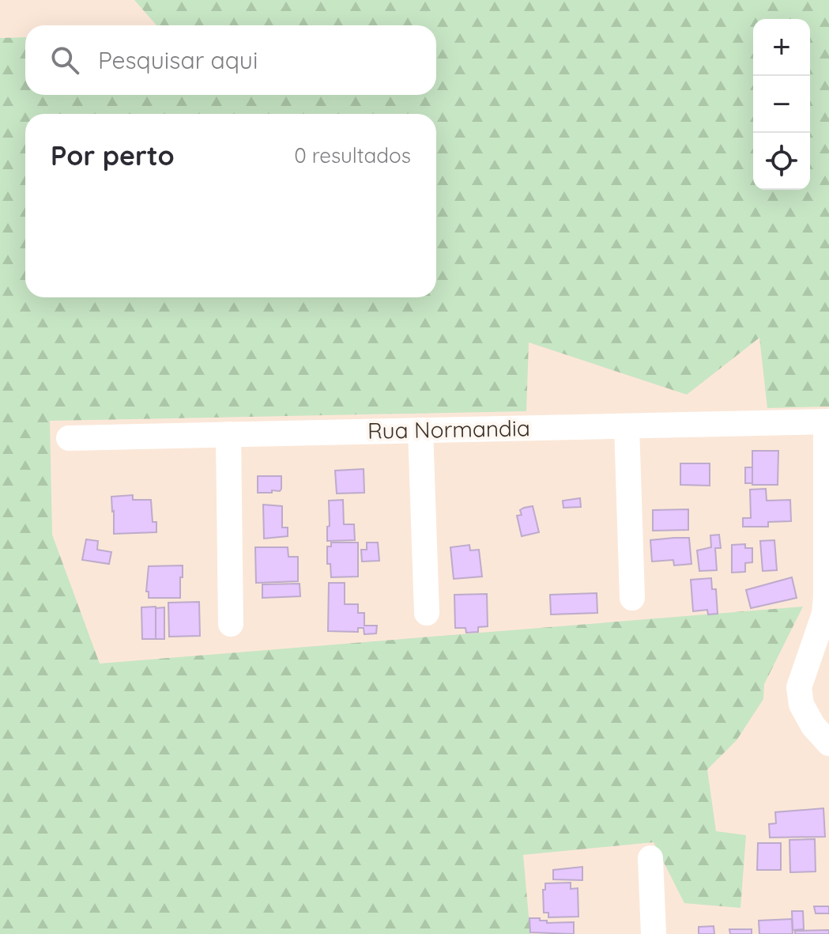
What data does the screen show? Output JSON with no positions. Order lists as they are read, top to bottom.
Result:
{
  "streets": {
    "street": ["Rua Normandia"]
  },
  "page": {
    "map_buttons": ["+", "−"],
    "search": "Pesquisar aqui",
    "heading": ["Por perto", "0 resultados"]
  }
}
